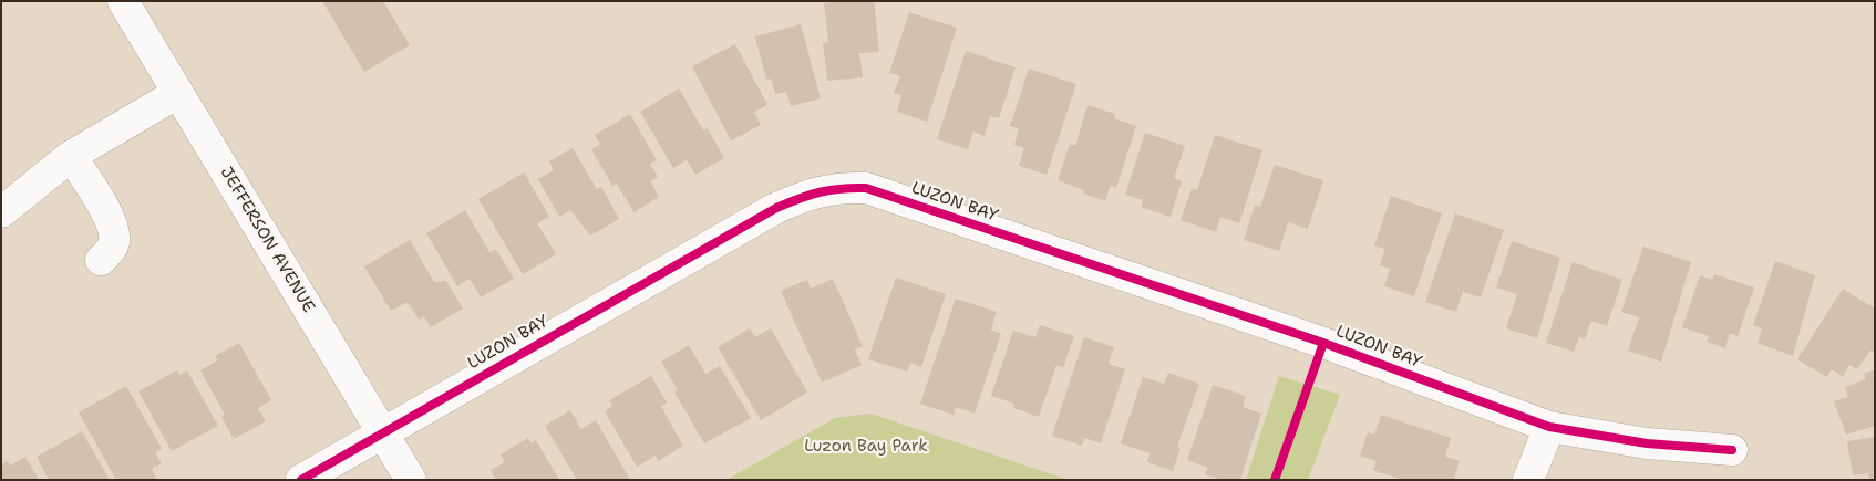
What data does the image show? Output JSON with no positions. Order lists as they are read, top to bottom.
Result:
{
  "streets": {
    "street": ["LUZON BAY", "JEFFERSON AVENUE"]
  },
  "crossings": [
    ["LUZON BAY", "JEFFERSON AVENUE"]
  ],
  "parks": ["Luzon Bay Park"]
}
